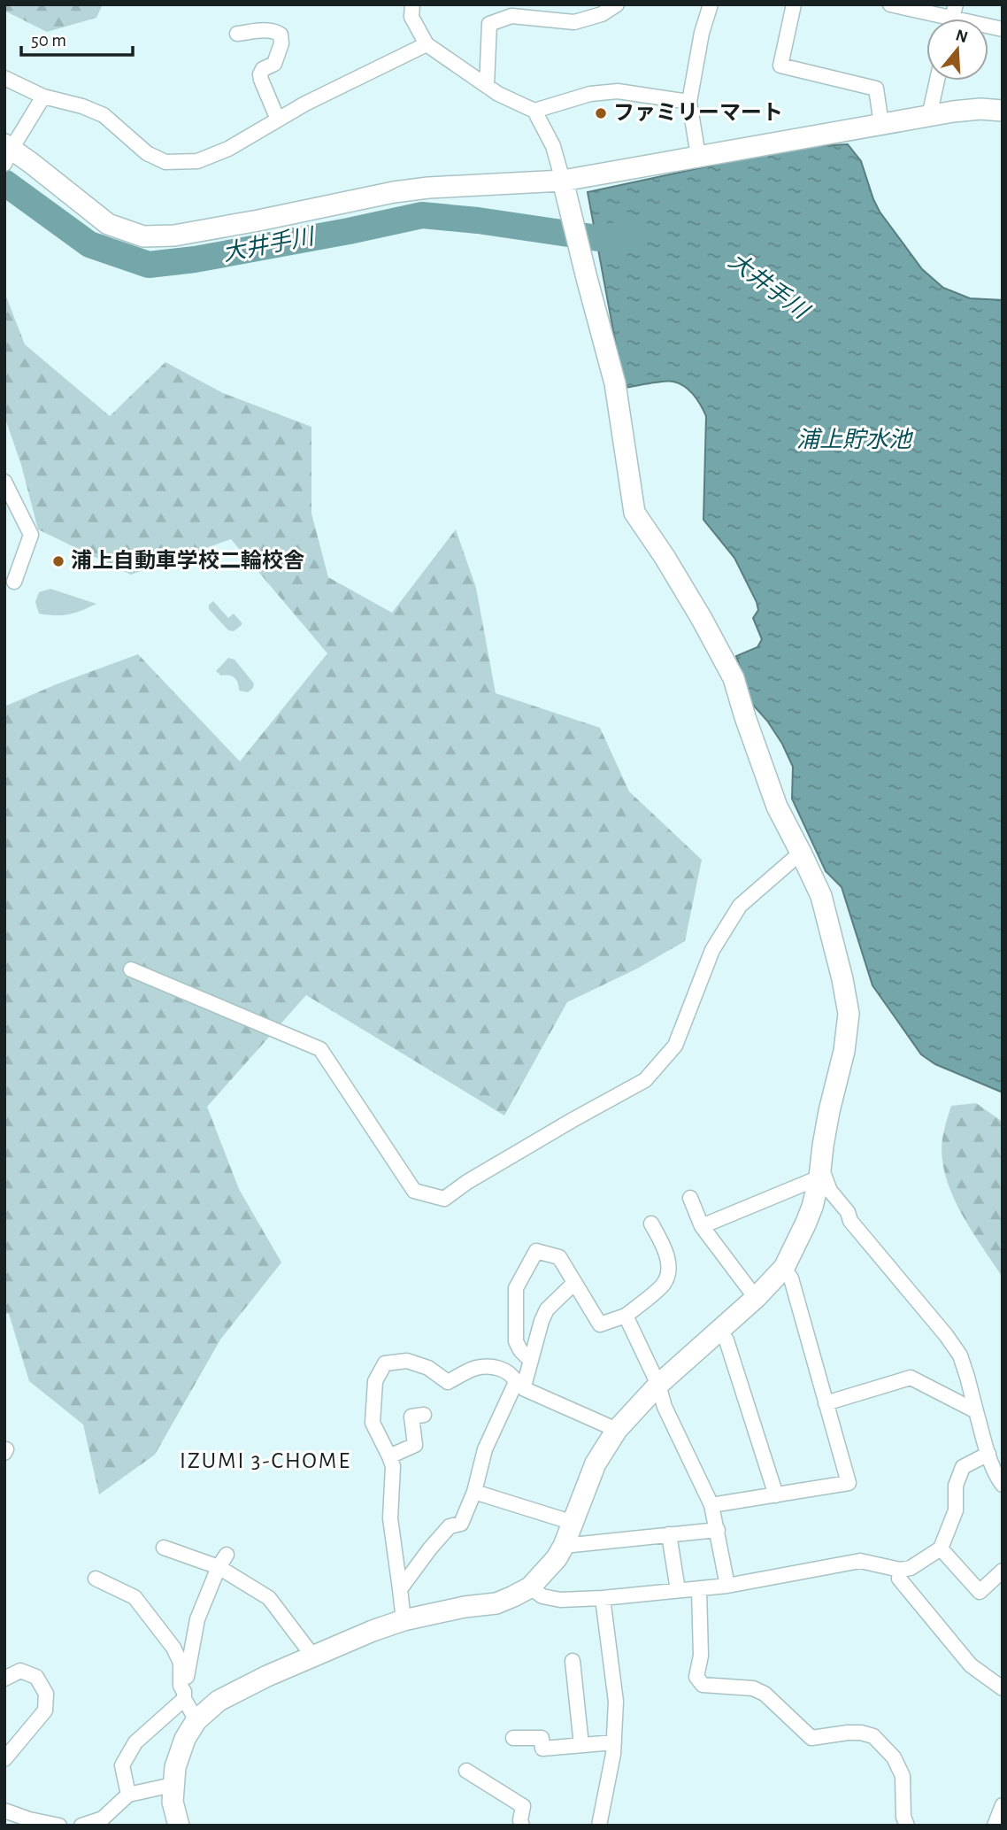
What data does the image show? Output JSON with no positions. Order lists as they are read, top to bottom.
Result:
{
  "districts": ["IZUMI 3-CHOME"],
  "water": ["大井手川", "浦上貯水池"],
  "places": ["ファミリーマート", "浦上自動車学校二輪校舎"],
  "scale_bar": "50 m",
  "north": "top"
}
